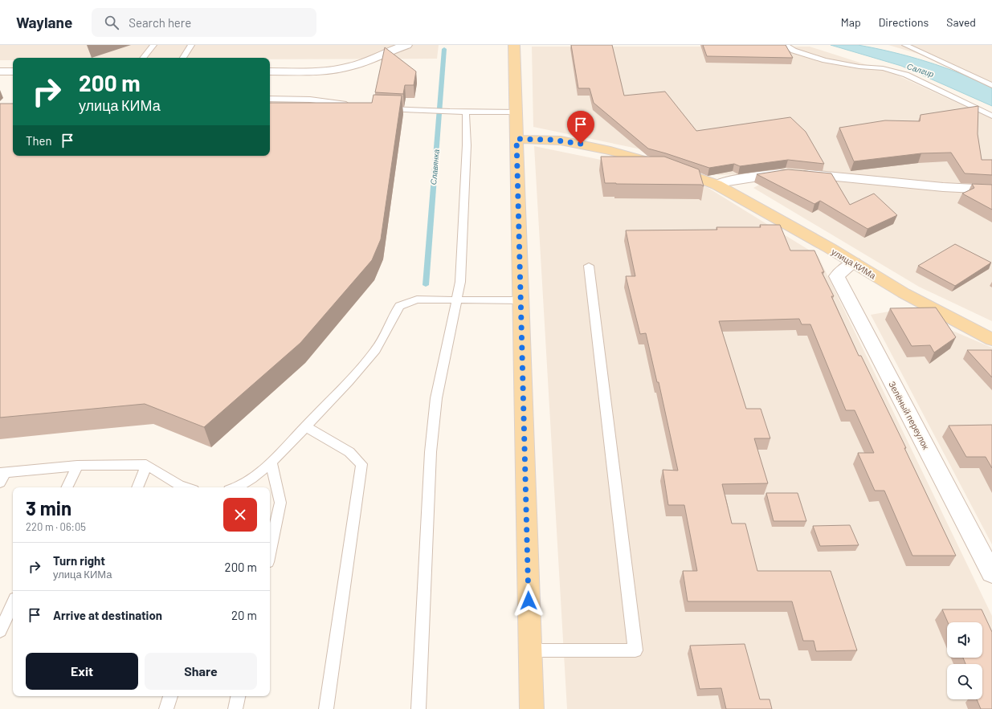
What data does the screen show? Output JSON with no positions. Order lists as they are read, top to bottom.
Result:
{
  "streets": {
    "main road": ["улица КИМа"],
    "street": ["Зелёный переулок"]
  },
  "crossings": [
    ["улица КИМа", "Зелёный переулок"]
  ],
  "water": ["Салгир", "Славянка"],
  "page": {
    "header": "Waylane",
    "search": "Search here",
    "nav": ["Map", "Directions", "Saved"],
    "turn": ["200 m", "улица КИМа"],
    "then": "Then",
    "heading": ["3 min", "220 m · 06:05"],
    "list": [
      {
        "name": "Turn right",
        "note": "улица КИМа",
        "value": "200 m"
      },
      {
        "name": "Arrive at destination",
        "value": "20 m"
      }
    ],
    "buttons": ["Exit", "Share"]
  }
}
